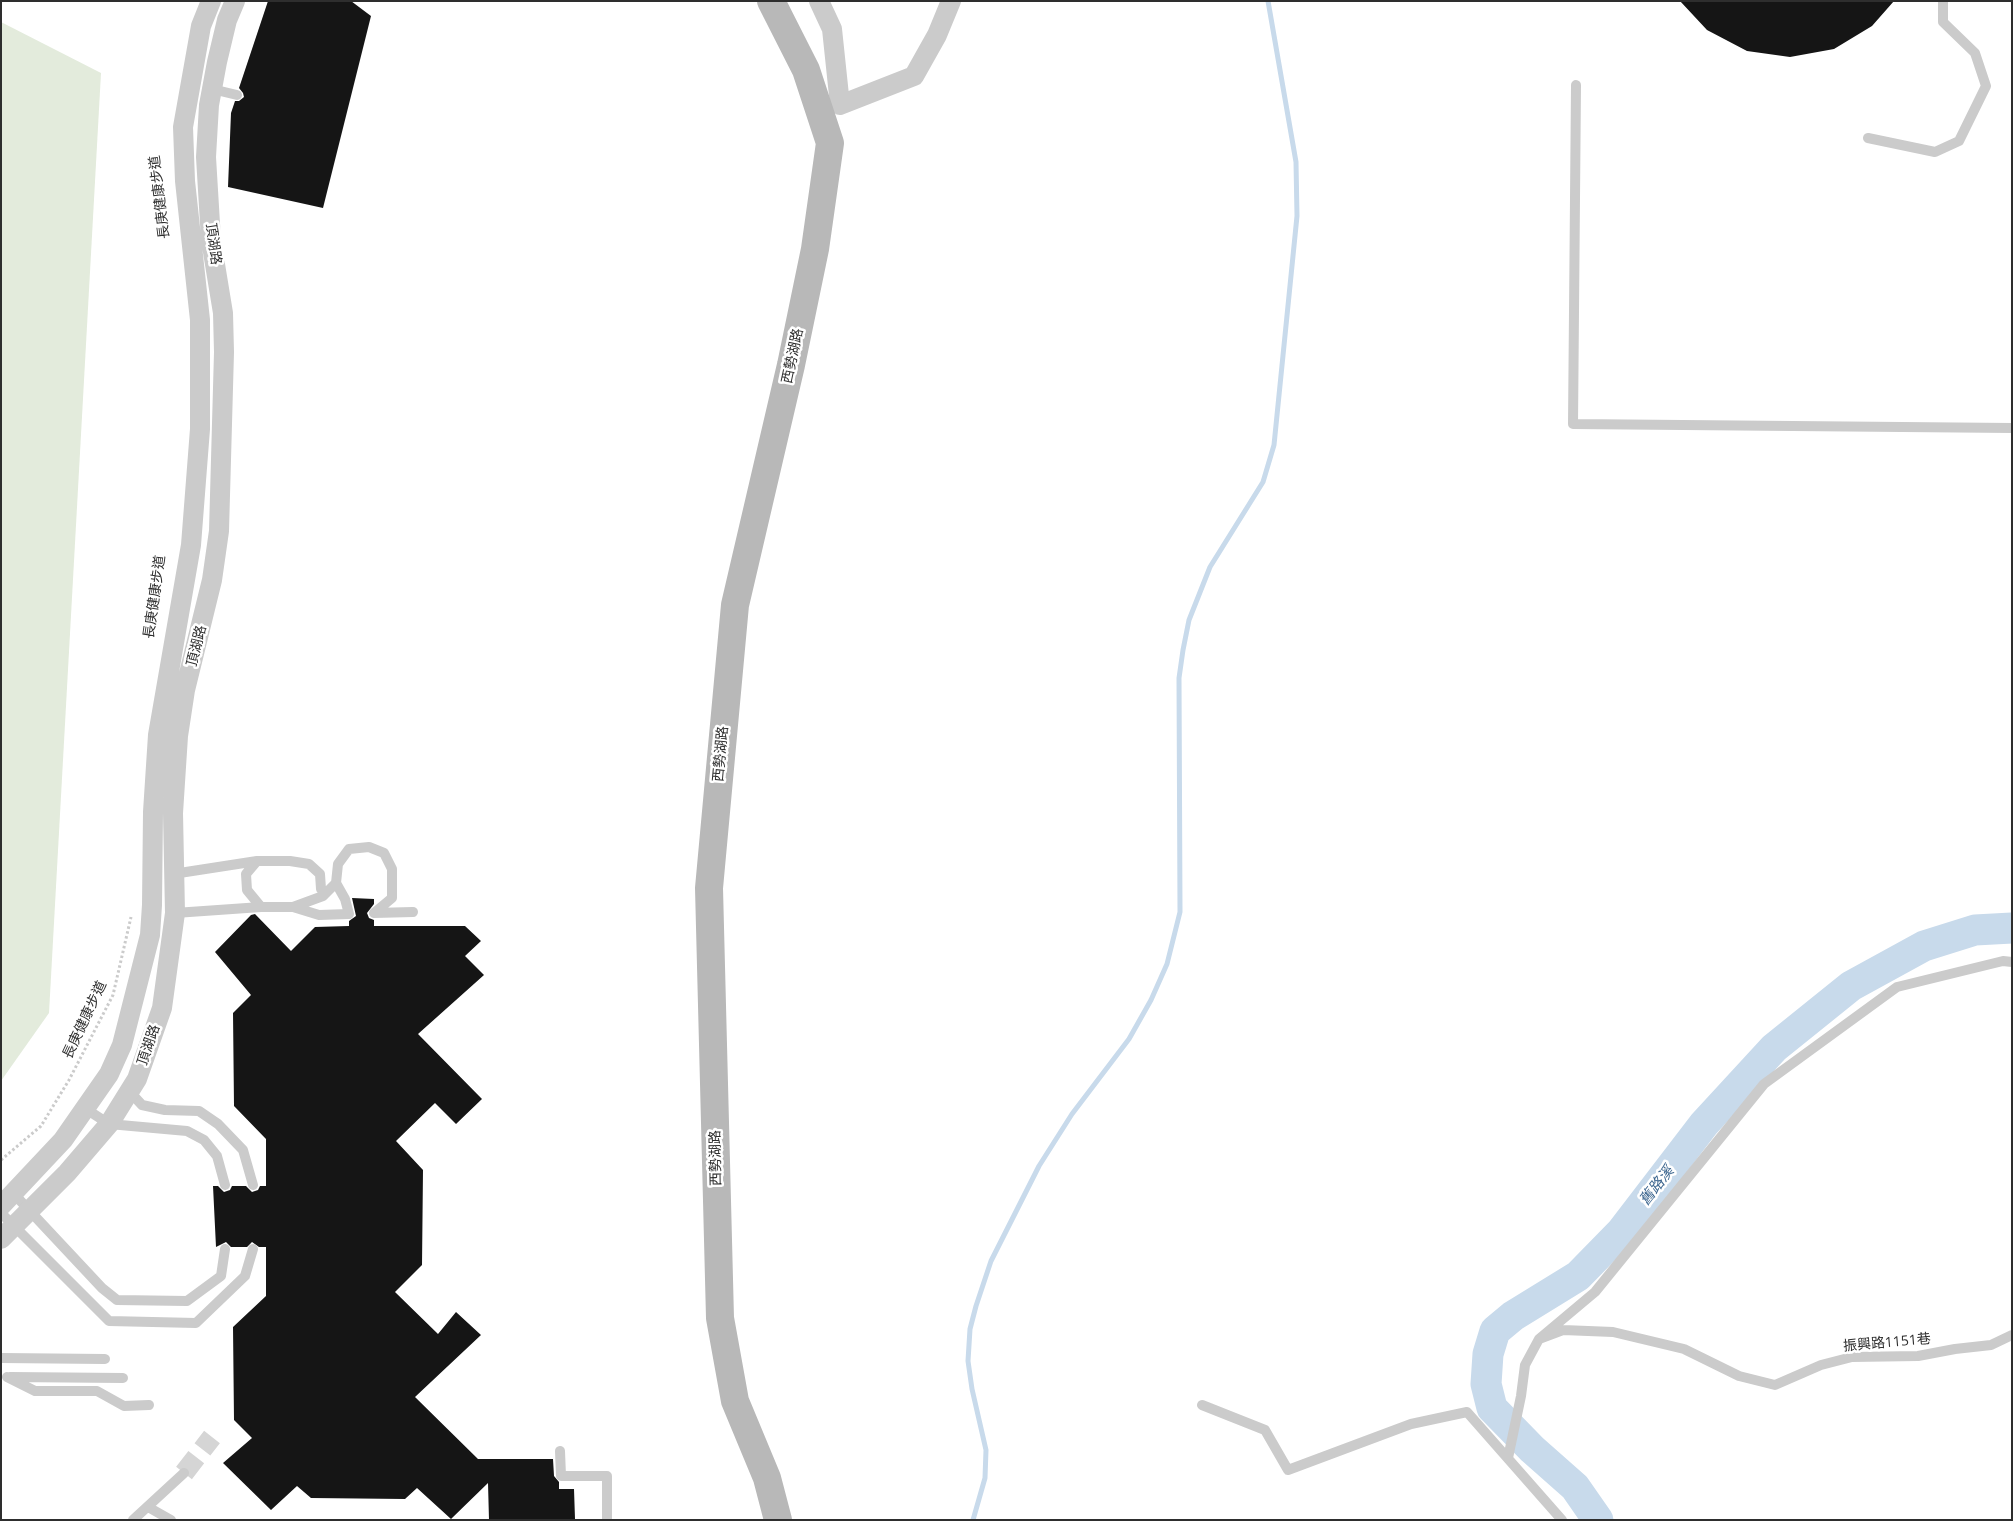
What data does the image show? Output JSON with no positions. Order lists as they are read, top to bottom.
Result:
{
  "streets": {
    "street": ["頂湖路", "西勢湖路"],
    "lane": ["振興路1151巷"],
    "path": ["長庚健康步道"]
  },
  "water": ["舊路溪"]
}
